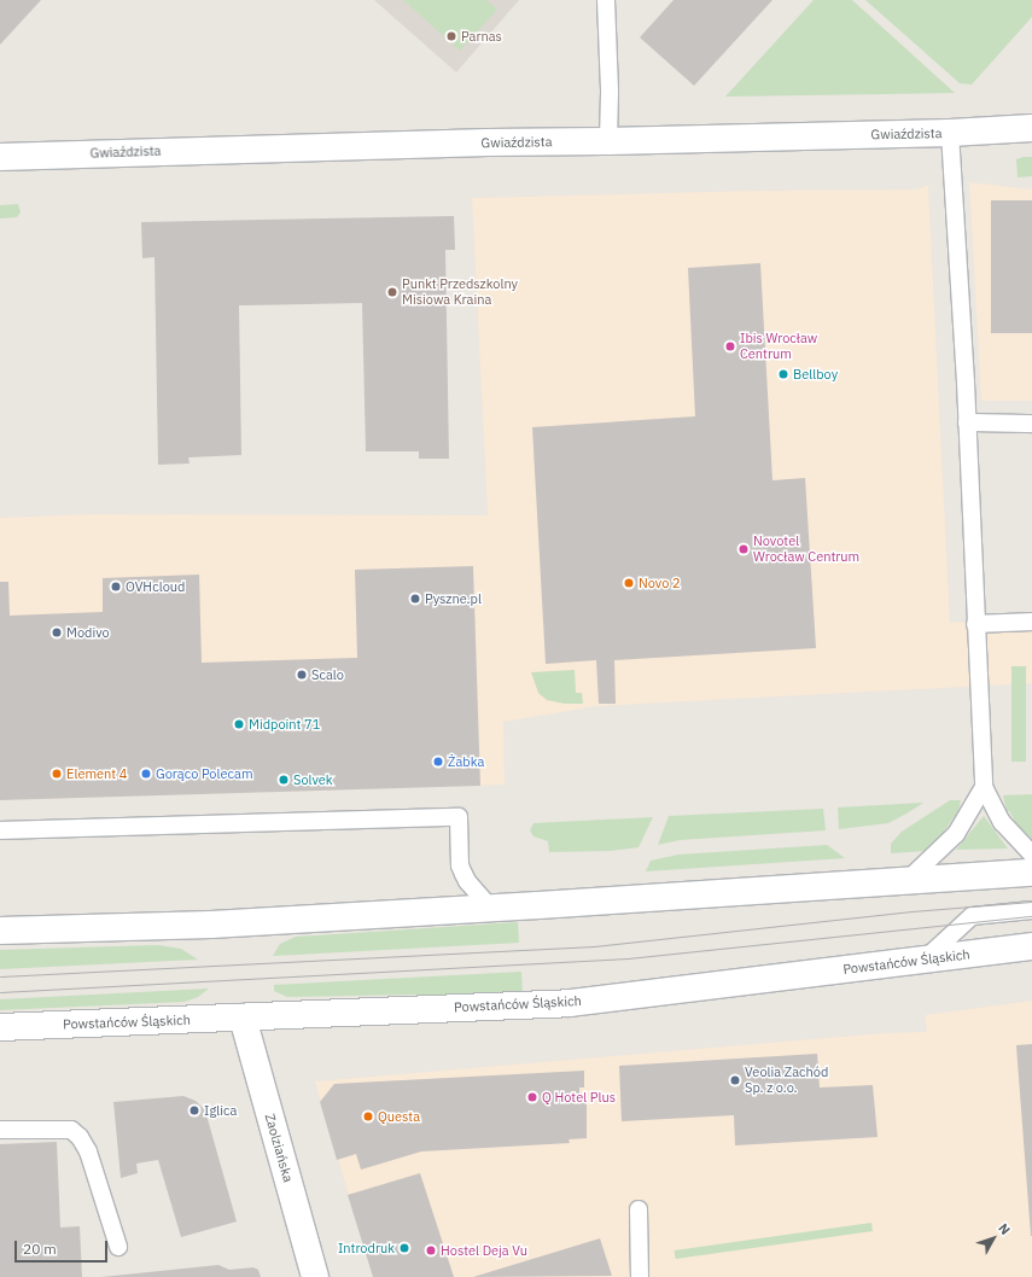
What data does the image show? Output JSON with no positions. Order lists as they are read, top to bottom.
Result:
{
  "streets": {
    "main road": ["Gwiaździsta", "Powstańców Śląskich", "Zaolziańska"]
  },
  "crossings": [
    ["Powstańców Śląskich", "Zaolziańska"]
  ],
  "places": [
    "Parnas",
    "Punkt Przedszkolny Misiowa Kraina",
    "Ibis Wrocław Centrum",
    "Bellboy",
    "Novotel Wrocław Centrum",
    "Novo 2",
    "OVHcloud",
    "Pyszne.pl",
    "Modivo",
    "Scalo",
    "Midpoint 71",
    "Żabka",
    "Element 4",
    "Gorąco Polecam",
    "Solvek",
    "Veolia Zachód Sp. z o.o.",
    "Q Hotel Plus",
    "Iglica",
    "Questa",
    "Introdruk",
    "Hostel Deja Vu"
  ],
  "scale_bar": "20 m",
  "north": "top right"
}
